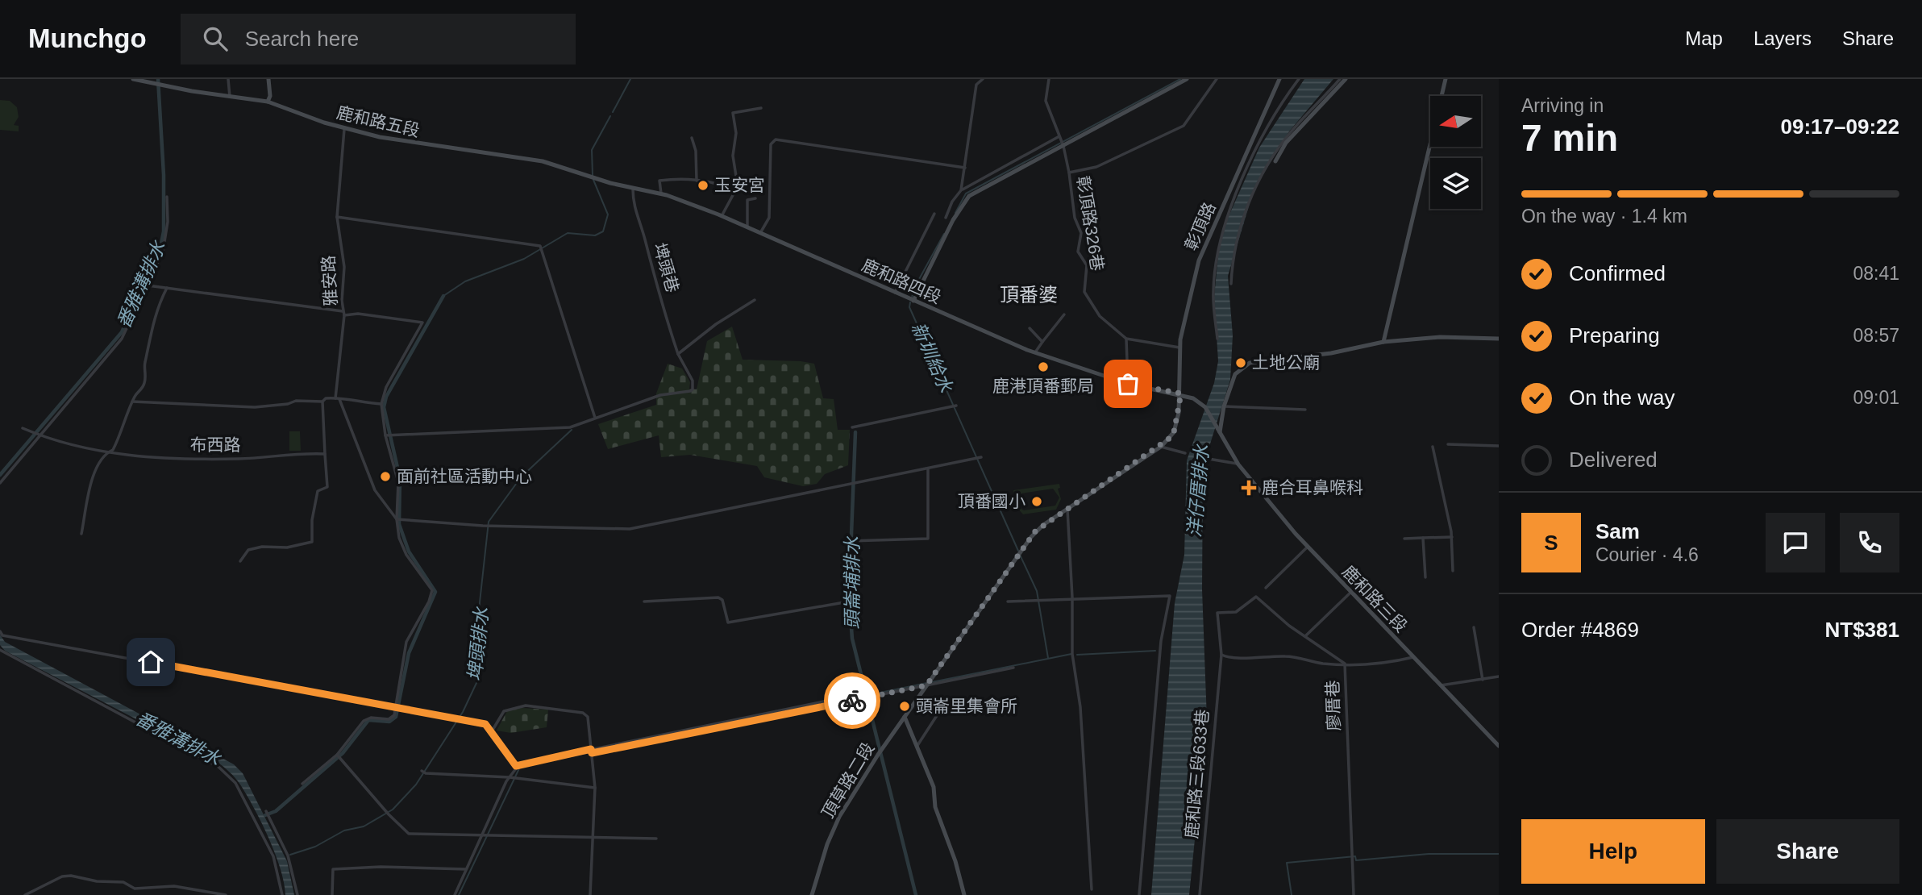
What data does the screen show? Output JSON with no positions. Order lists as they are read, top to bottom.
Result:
{
  "streets": {
    "street": [
      "鹿和路五段",
      "彰頂路326巷",
      "彰頂路",
      "埤頭巷",
      "雅安路",
      "鹿和路四段",
      "布西路",
      "鹿和路三段",
      "廖厝巷",
      "鹿和路三段633巷",
      "頂草路二段"
    ]
  },
  "crossings": [
    ["鹿和路五段", "雅安路"],
    ["鹿和路五段", "鹿和路四段"],
    ["彰頂路", "鹿和路四段"],
    ["彰頂路", "頂草路二段"],
    ["埤頭巷", "鹿和路四段"],
    ["鹿和路四段", "鹿和路三段"]
  ],
  "districts": ["頂番婆"],
  "water": [
    "番雅溝排水",
    "新圳給水",
    "洋仔厝排水",
    "頭崙埔排水",
    "埤頭排水"
  ],
  "places": {
    "other": [
      "玉安宮",
      "土地公廟",
      "鹿港頂番郵局",
      "面前社區活動中心",
      "頂番國小",
      "頭崙里集會所"
    ],
    "health": ["鹿合耳鼻喉科"]
  },
  "north": "left",
  "page": {
    "header": "Munchgo",
    "search": "Search here",
    "nav": ["Map", "Layers", "Share"],
    "heading": ["7 min", "Arriving in", "09:17–09:22"],
    "panel": [
      "Sam",
      "Courier · 4.6",
      "Order #4869",
      "NT$381"
    ],
    "bar": "On the way · 1.4 km",
    "list": [
      ["Confirmed", "08:41"],
      ["Preparing", "08:57"],
      ["On the way", "09:01"],
      "Delivered"
    ],
    "round": "S",
    "buttons": ["Help", "Share"]
  }
}
